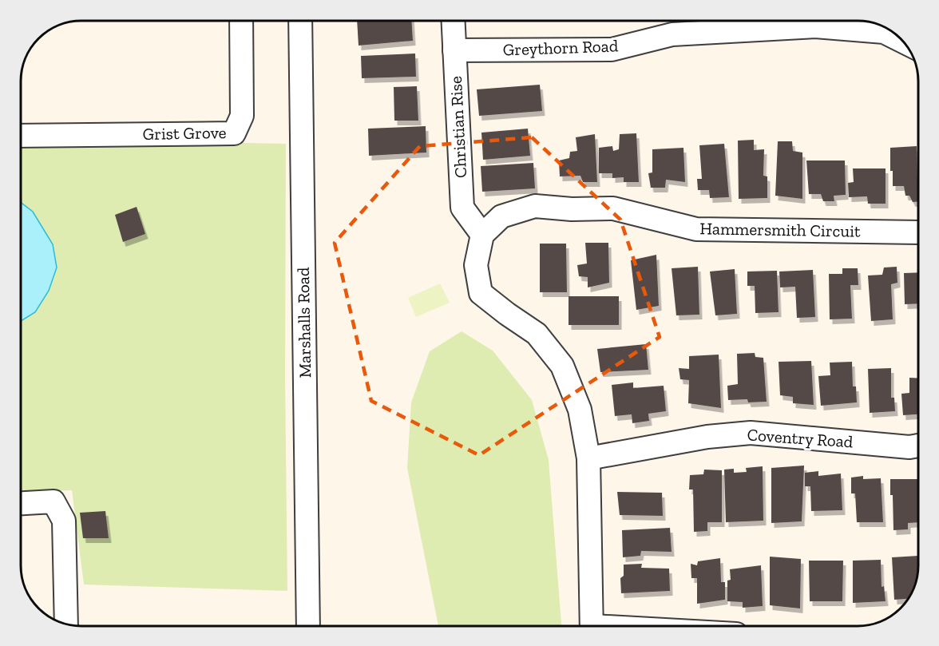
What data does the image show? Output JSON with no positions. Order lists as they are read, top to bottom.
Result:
{
  "streets": {
    "street": [
      "Greythorn Road",
      "Christian Rise",
      "Grist Grove",
      "Hammersmith Circuit",
      "Marshalls Road",
      "Coventry Road"
    ]
  },
  "crossings": [
    ["Greythorn Road", "Christian Rise"],
    ["Christian Rise", "Hammersmith Circuit"]
  ]
}
